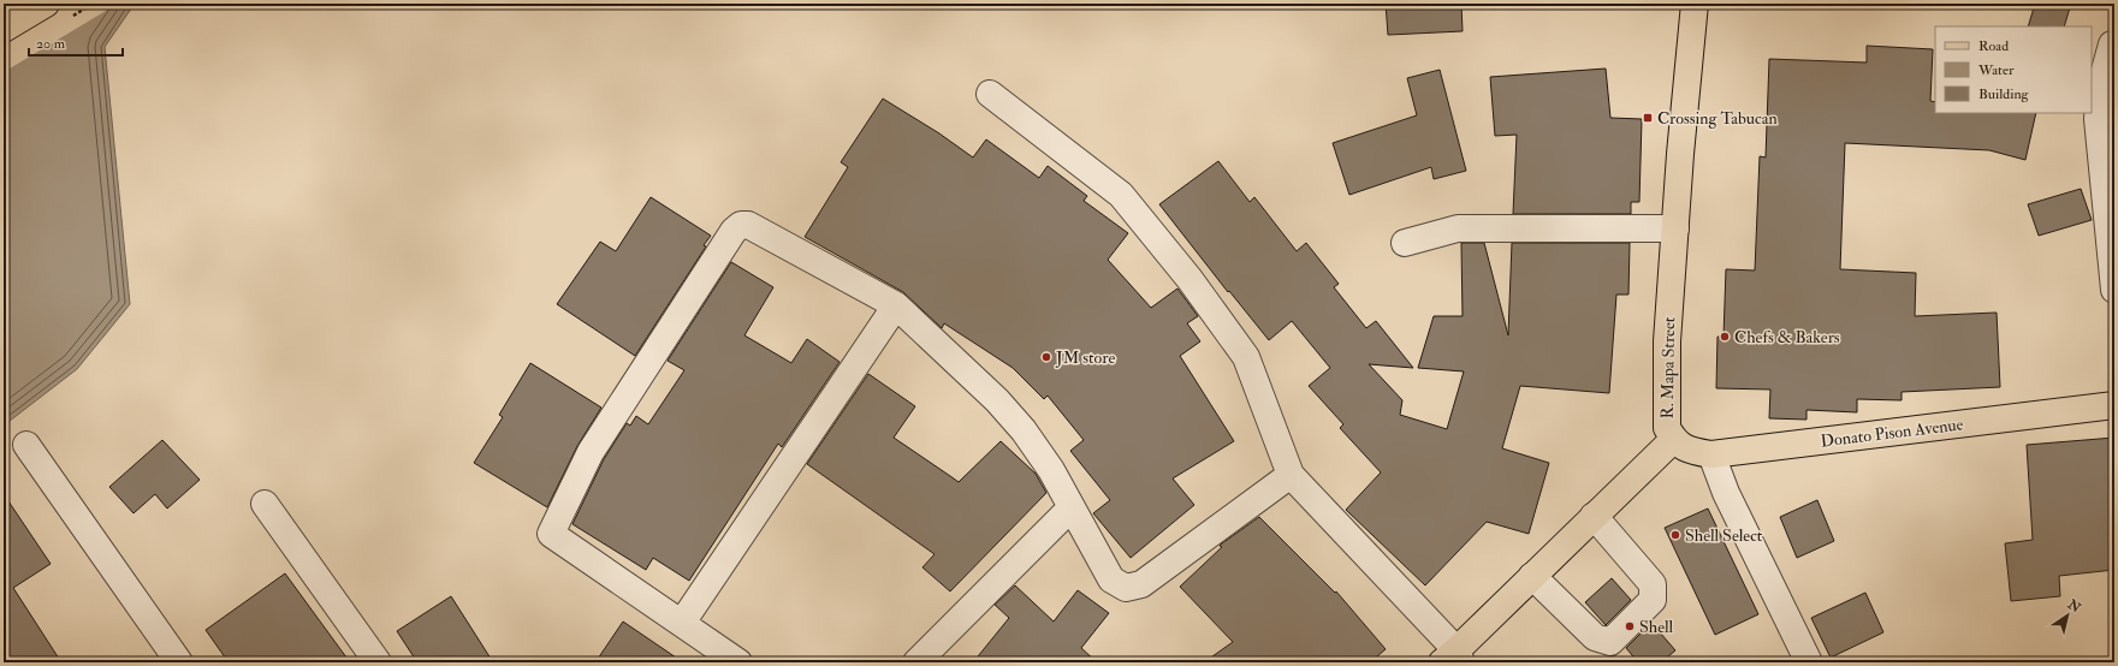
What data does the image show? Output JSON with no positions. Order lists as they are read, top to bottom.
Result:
{
  "streets": {
    "main road": ["R. Mapa Street", "Donato Pison Avenue"]
  },
  "crossings": [
    ["R. Mapa Street", "Donato Pison Avenue"]
  ],
  "places": {
    "transit": ["Crossing Tabucan"],
    "other": [
      "Chefs & Bakers",
      "JM store",
      "Shell Select",
      "Shell"
    ]
  },
  "legend": ["Road", "Water", "Building"],
  "scale_bar": "20 m",
  "north": "top right"
}
